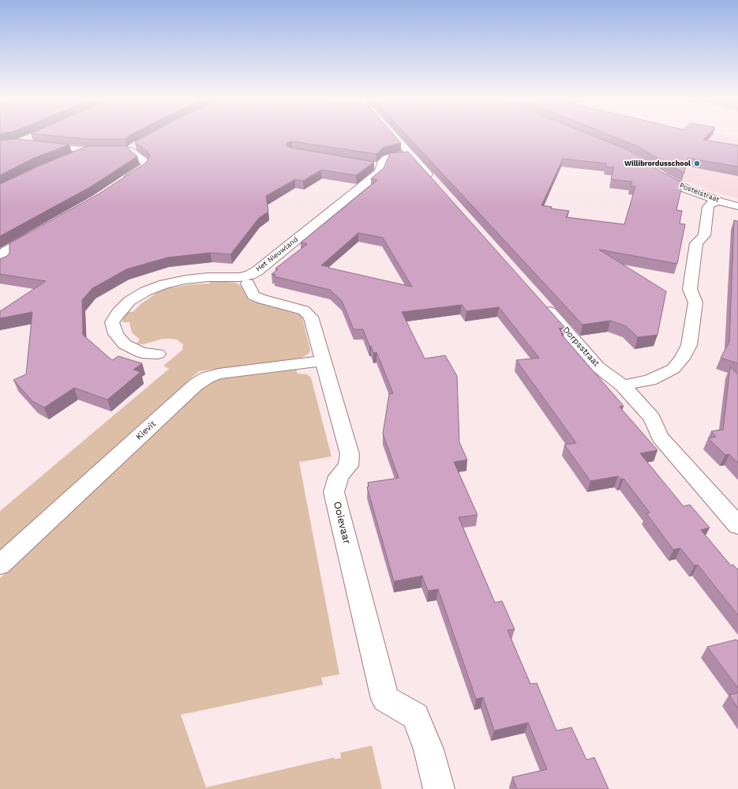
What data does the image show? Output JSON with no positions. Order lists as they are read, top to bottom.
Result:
{
  "streets": {
    "street": [
      "Postelstraat",
      "Het Nieuwland",
      "Dorpsstraat",
      "Kievit",
      "Ooievaar"
    ]
  },
  "crossings": [
    ["Kievit", "Ooievaar"]
  ],
  "places": ["Willibrordusschool"]
}
